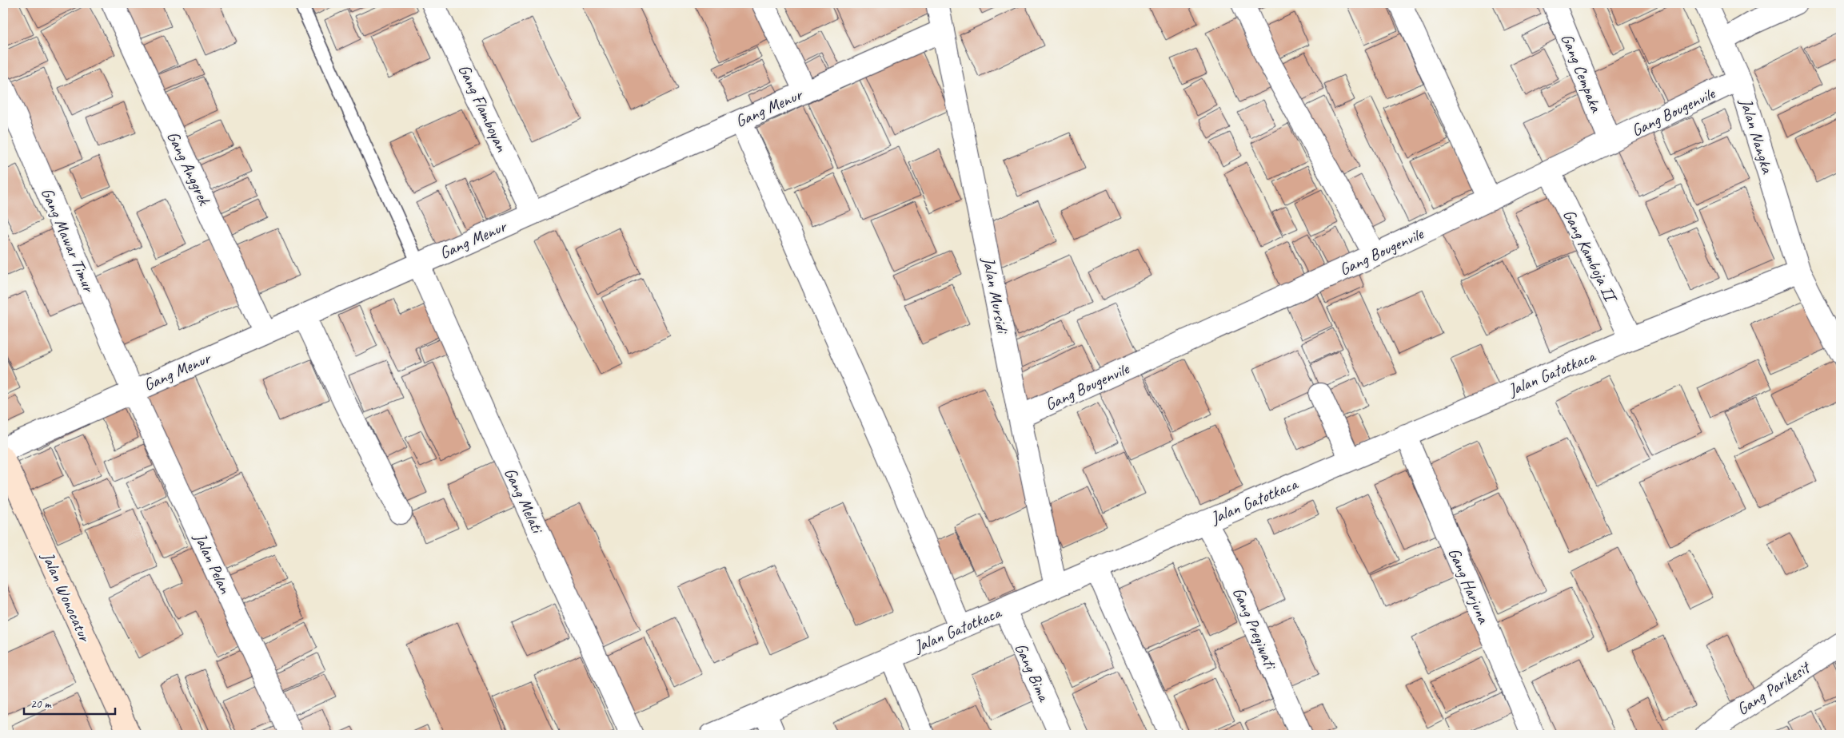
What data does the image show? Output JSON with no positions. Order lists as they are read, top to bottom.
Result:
{
  "streets": {
    "street": [
      "Gang Cempaka",
      "Gang Flamboyan",
      "Gang Menur",
      "Gang Bougenvile",
      "Jalan Nangka",
      "Gang Anggrek",
      "Gang Mawar Timur",
      "Gang Kamboja II",
      "Jalan Mursidi",
      "Jalan Gatotkaca",
      "Gang Melati",
      "Jalan Pelan",
      "Gang Harjuna",
      "Jalan Wonocatur",
      "Gang Pregiwati",
      "Gang Bima",
      "Gang Parikesit"
    ]
  },
  "crossings": [
    ["Gang Cempaka", "Gang Bougenvile"],
    ["Gang Flamboyan", "Gang Menur"],
    ["Gang Menur", "Gang Anggrek"],
    ["Gang Menur", "Gang Mawar Timur"],
    ["Gang Menur", "Jalan Mursidi"],
    ["Gang Menur", "Gang Melati"],
    ["Gang Menur", "Jalan Pelan"],
    ["Gang Bougenvile", "Jalan Nangka"],
    ["Gang Bougenvile", "Gang Kamboja II"],
    ["Gang Bougenvile", "Jalan Mursidi"],
    ["Jalan Nangka", "Jalan Gatotkaca"],
    ["Gang Mawar Timur", "Jalan Pelan"],
    ["Gang Kamboja II", "Jalan Gatotkaca"],
    ["Jalan Mursidi", "Jalan Gatotkaca"],
    ["Jalan Gatotkaca", "Gang Harjuna"],
    ["Jalan Gatotkaca", "Gang Pregiwati"],
    ["Jalan Gatotkaca", "Gang Bima"]
  ],
  "scale_bar": "20 m"
}
